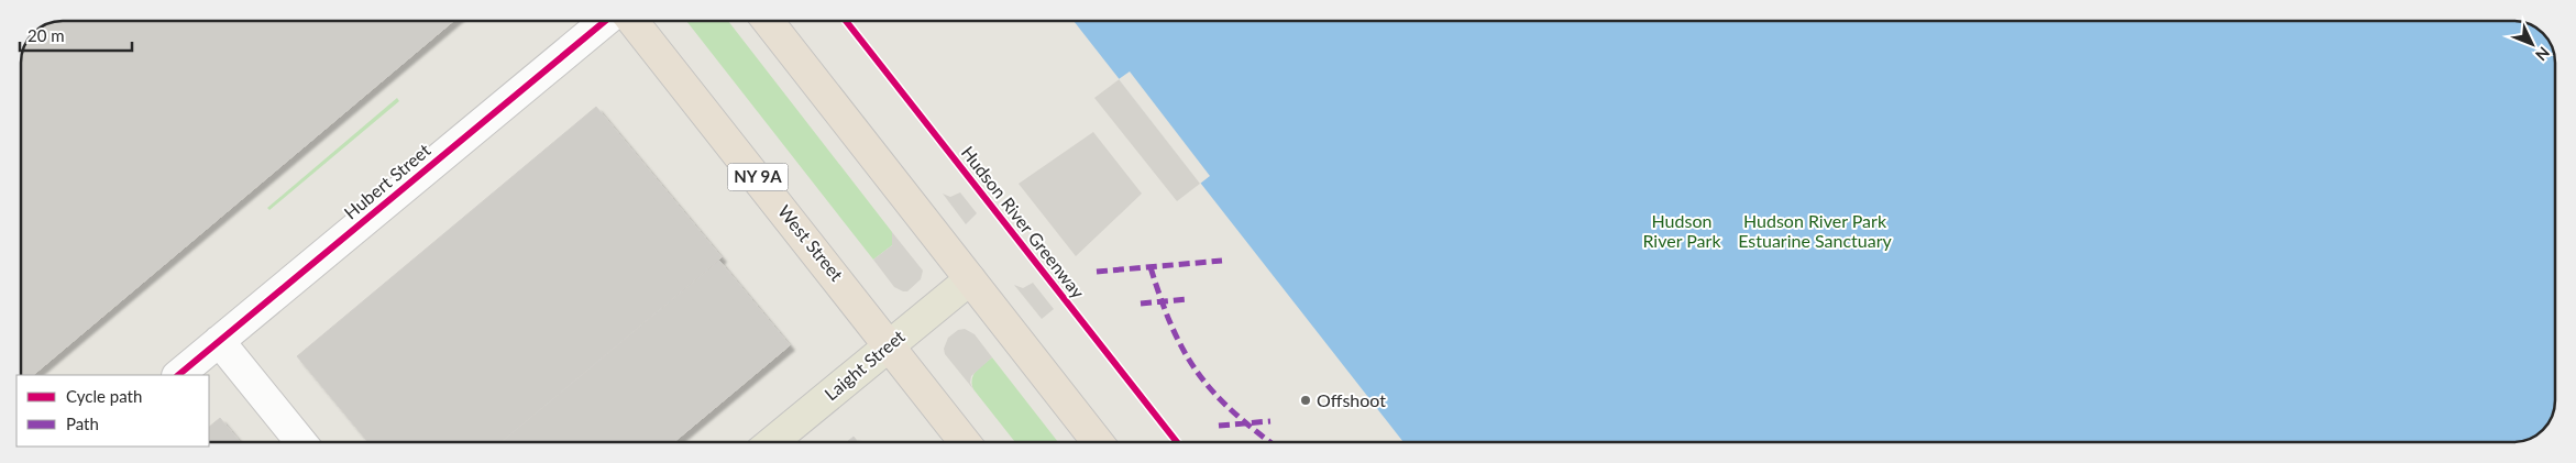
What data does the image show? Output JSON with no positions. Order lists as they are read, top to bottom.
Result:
{
  "streets": {
    "highway": ["NY 9A", "West Street"],
    "main road": ["Laight Street"],
    "street": ["Hubert Street"],
    "cycle path": ["Hudson River Greenway"]
  },
  "crossings": [
    ["West Street", "Laight Street"]
  ],
  "parks": ["Hudson River Park", "Hudson River Park Estuarine Sanctuary"],
  "places": ["Offshoot"],
  "legend": ["Cycle path", "Path"],
  "scale_bar": "20 m",
  "north": "bottom right"
}
